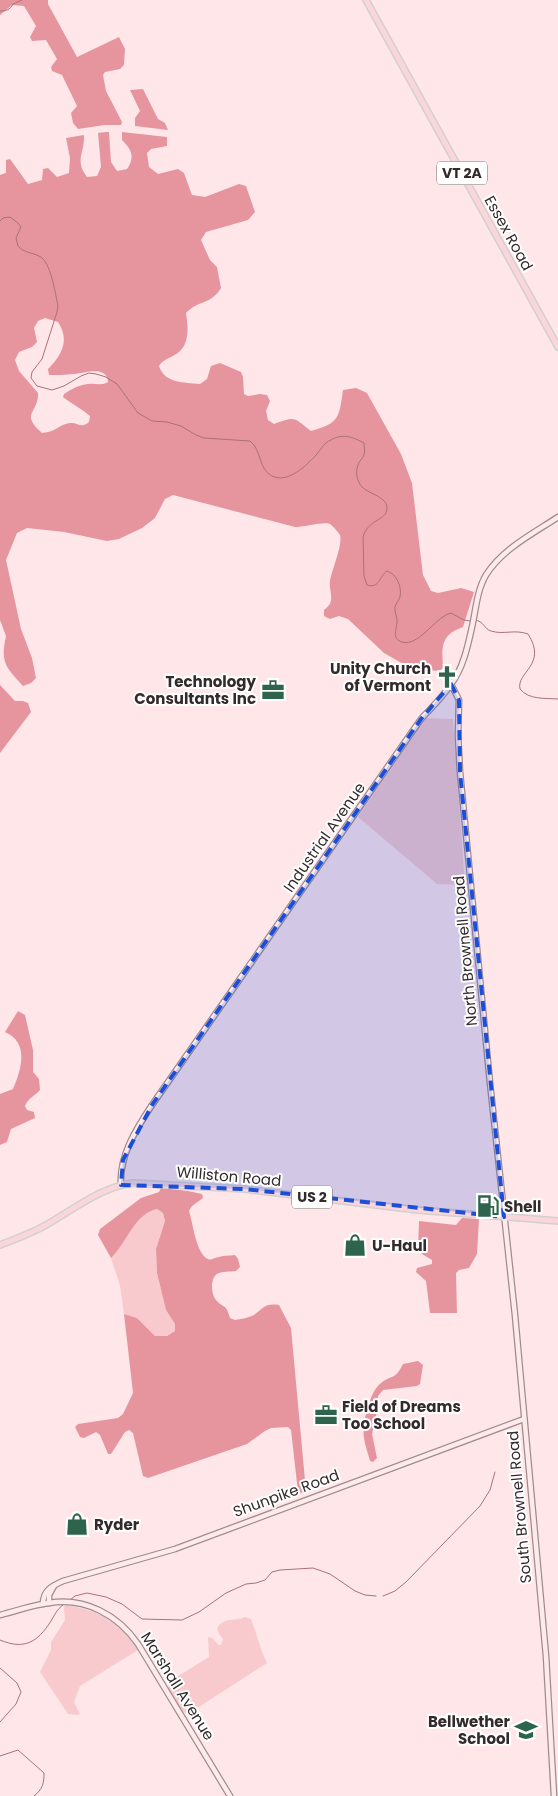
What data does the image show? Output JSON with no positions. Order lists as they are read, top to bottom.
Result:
{
  "streets": {
    "main road": [
      "VT 2A",
      "Essex Road",
      "Williston Road",
      "US 2"
    ],
    "street": [
      "Industrial Avenue",
      "North Brownell Road",
      "Shunpike Road",
      "South Brownell Road",
      "Marshall Avenue"
    ]
  },
  "crossings": [
    ["Industrial Avenue", "North Brownell Road"],
    ["Industrial Avenue", "Williston Road"],
    ["North Brownell Road", "Williston Road"],
    ["North Brownell Road", "South Brownell Road"],
    ["Williston Road", "South Brownell Road"],
    ["Shunpike Road", "South Brownell Road"]
  ],
  "places": {
    "church": ["Unity Church of Vermont"],
    "office": ["Technology Consultants Inc", "Field of Dreams Too School"],
    "fuel station": ["Shell"],
    "shop": ["U-Haul", "Ryder"],
    "school or university": ["Bellwether School"]
  }
}
